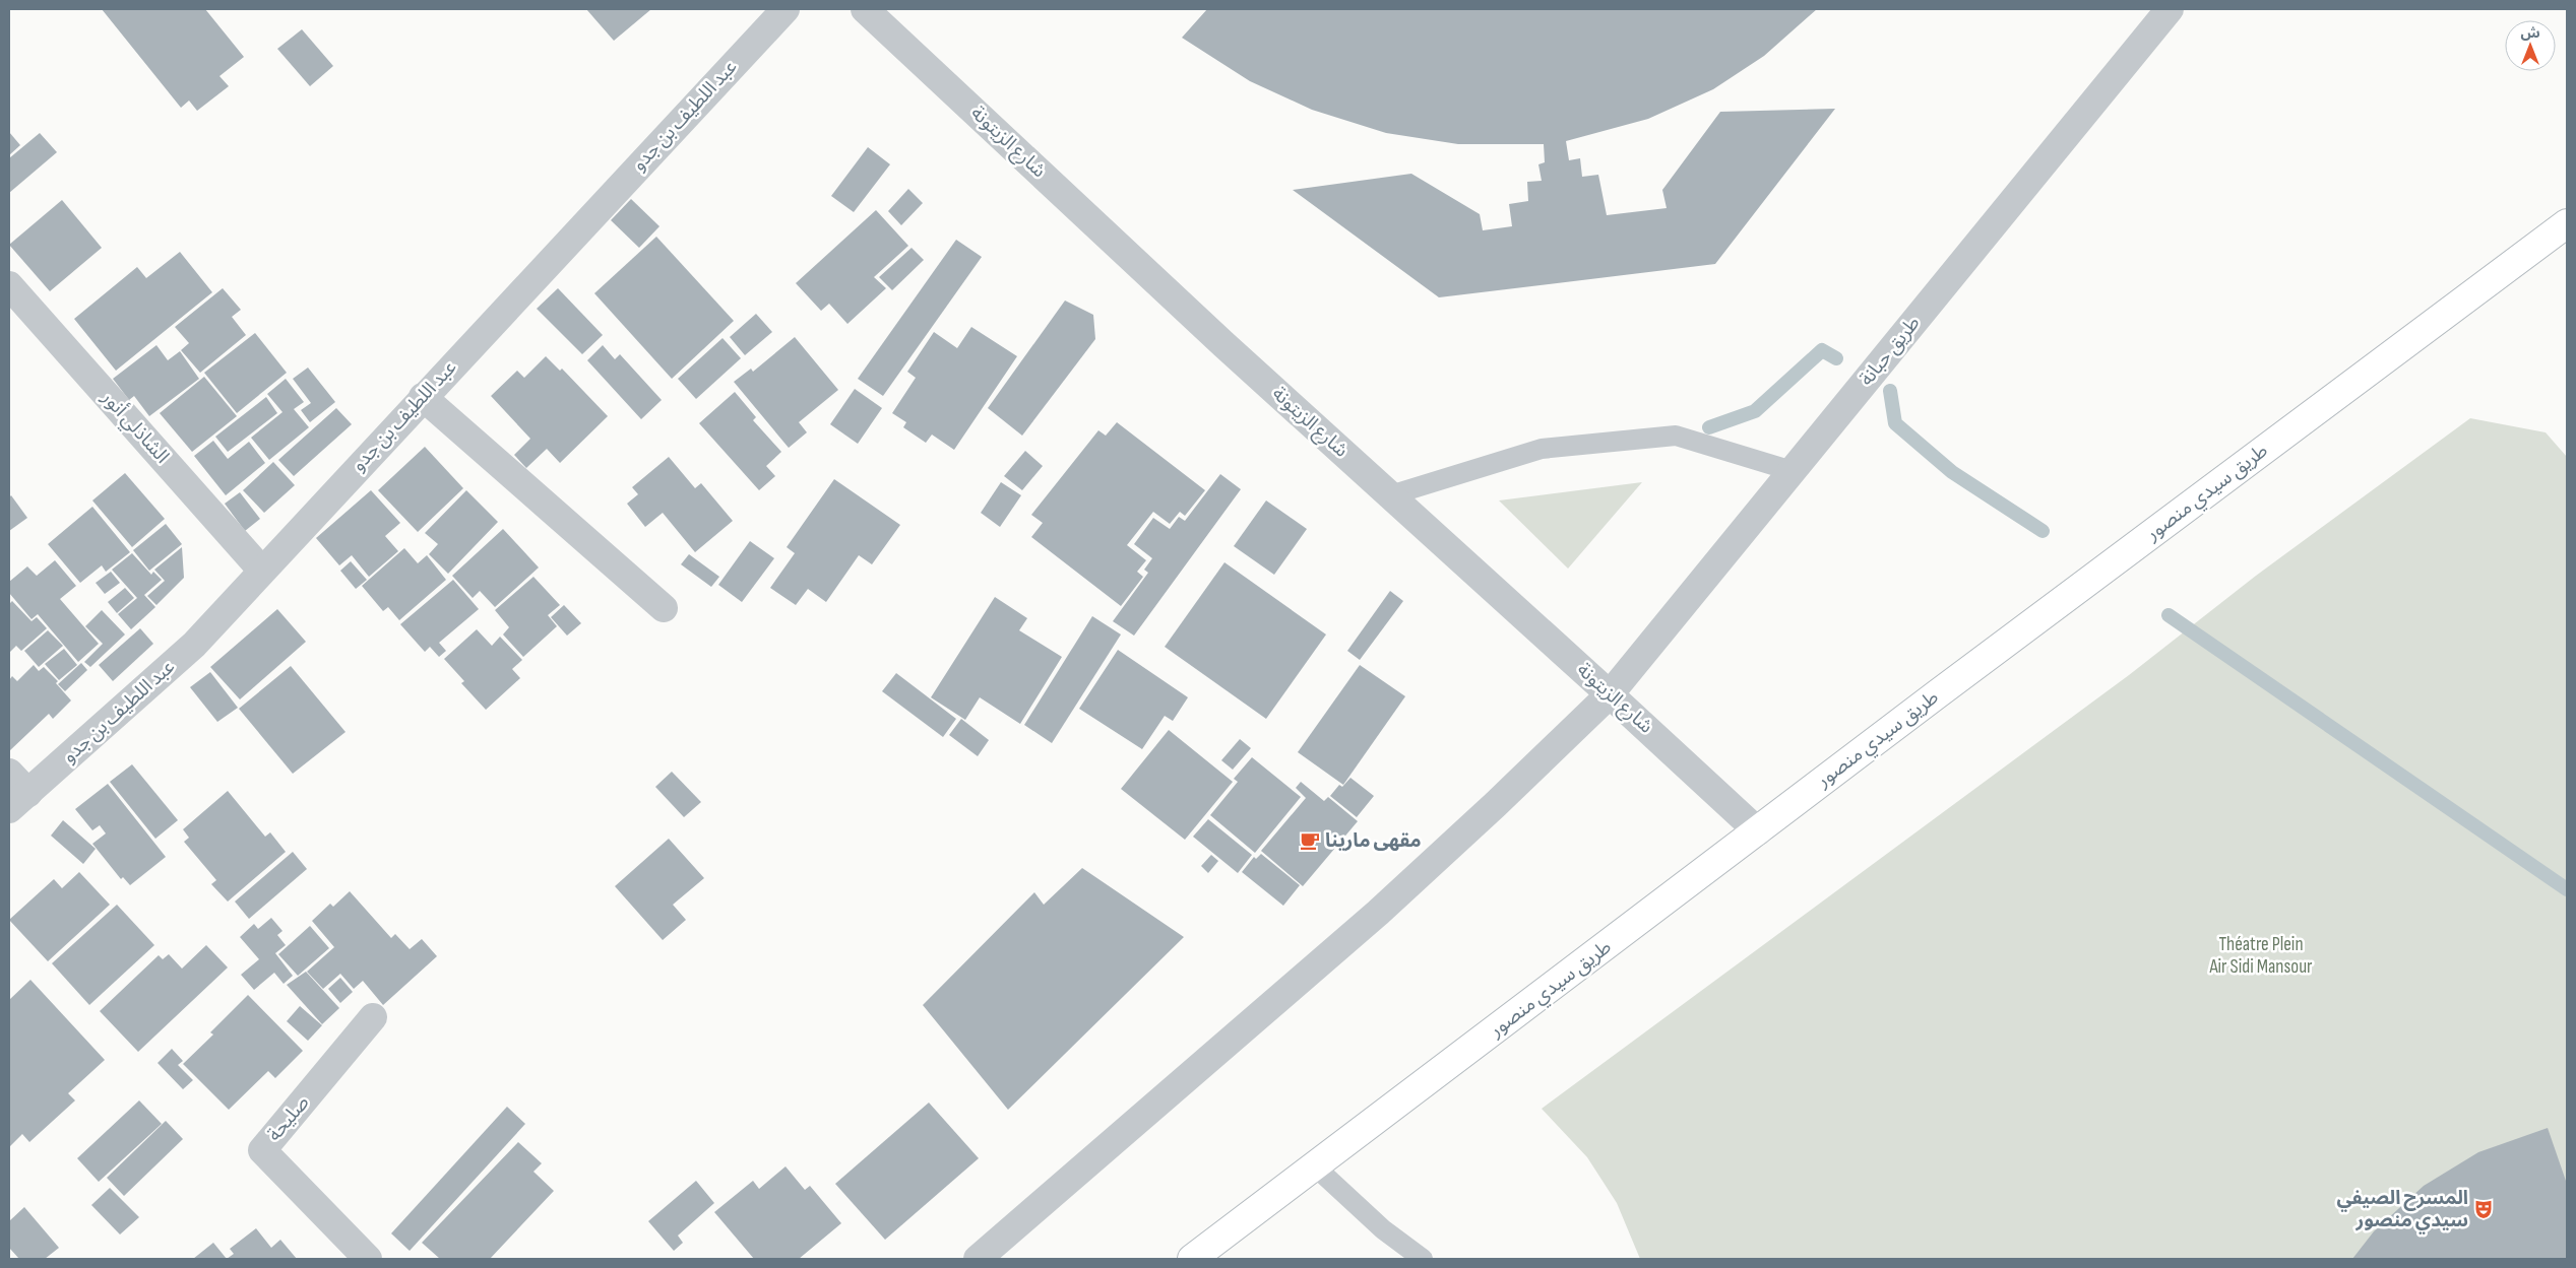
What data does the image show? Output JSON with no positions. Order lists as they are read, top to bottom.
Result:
{
  "streets": {
    "main road": ["طريق سيدي منصور"],
    "street": [
      "عبد اللطيف بن جدو",
      "شارع الزيتونة",
      "طريق حبانة",
      "الشاذلي أنور",
      "صليحة"
    ]
  },
  "crossings": [
    ["عبد اللطيف بن جدو", "الشاذلي أنور"],
    ["شارع الزيتونة", "طريق حبانة"],
    ["شارع الزيتونة", "طريق سيدي منصور"]
  ],
  "parks": ["Théatre Plein Air Sidi Mansour"],
  "places": {
    "cafe": ["مقهى مارينا"],
    "theatre": ["المسرح الصيفي سيدي منصور"]
  },
  "north": "top"
}
